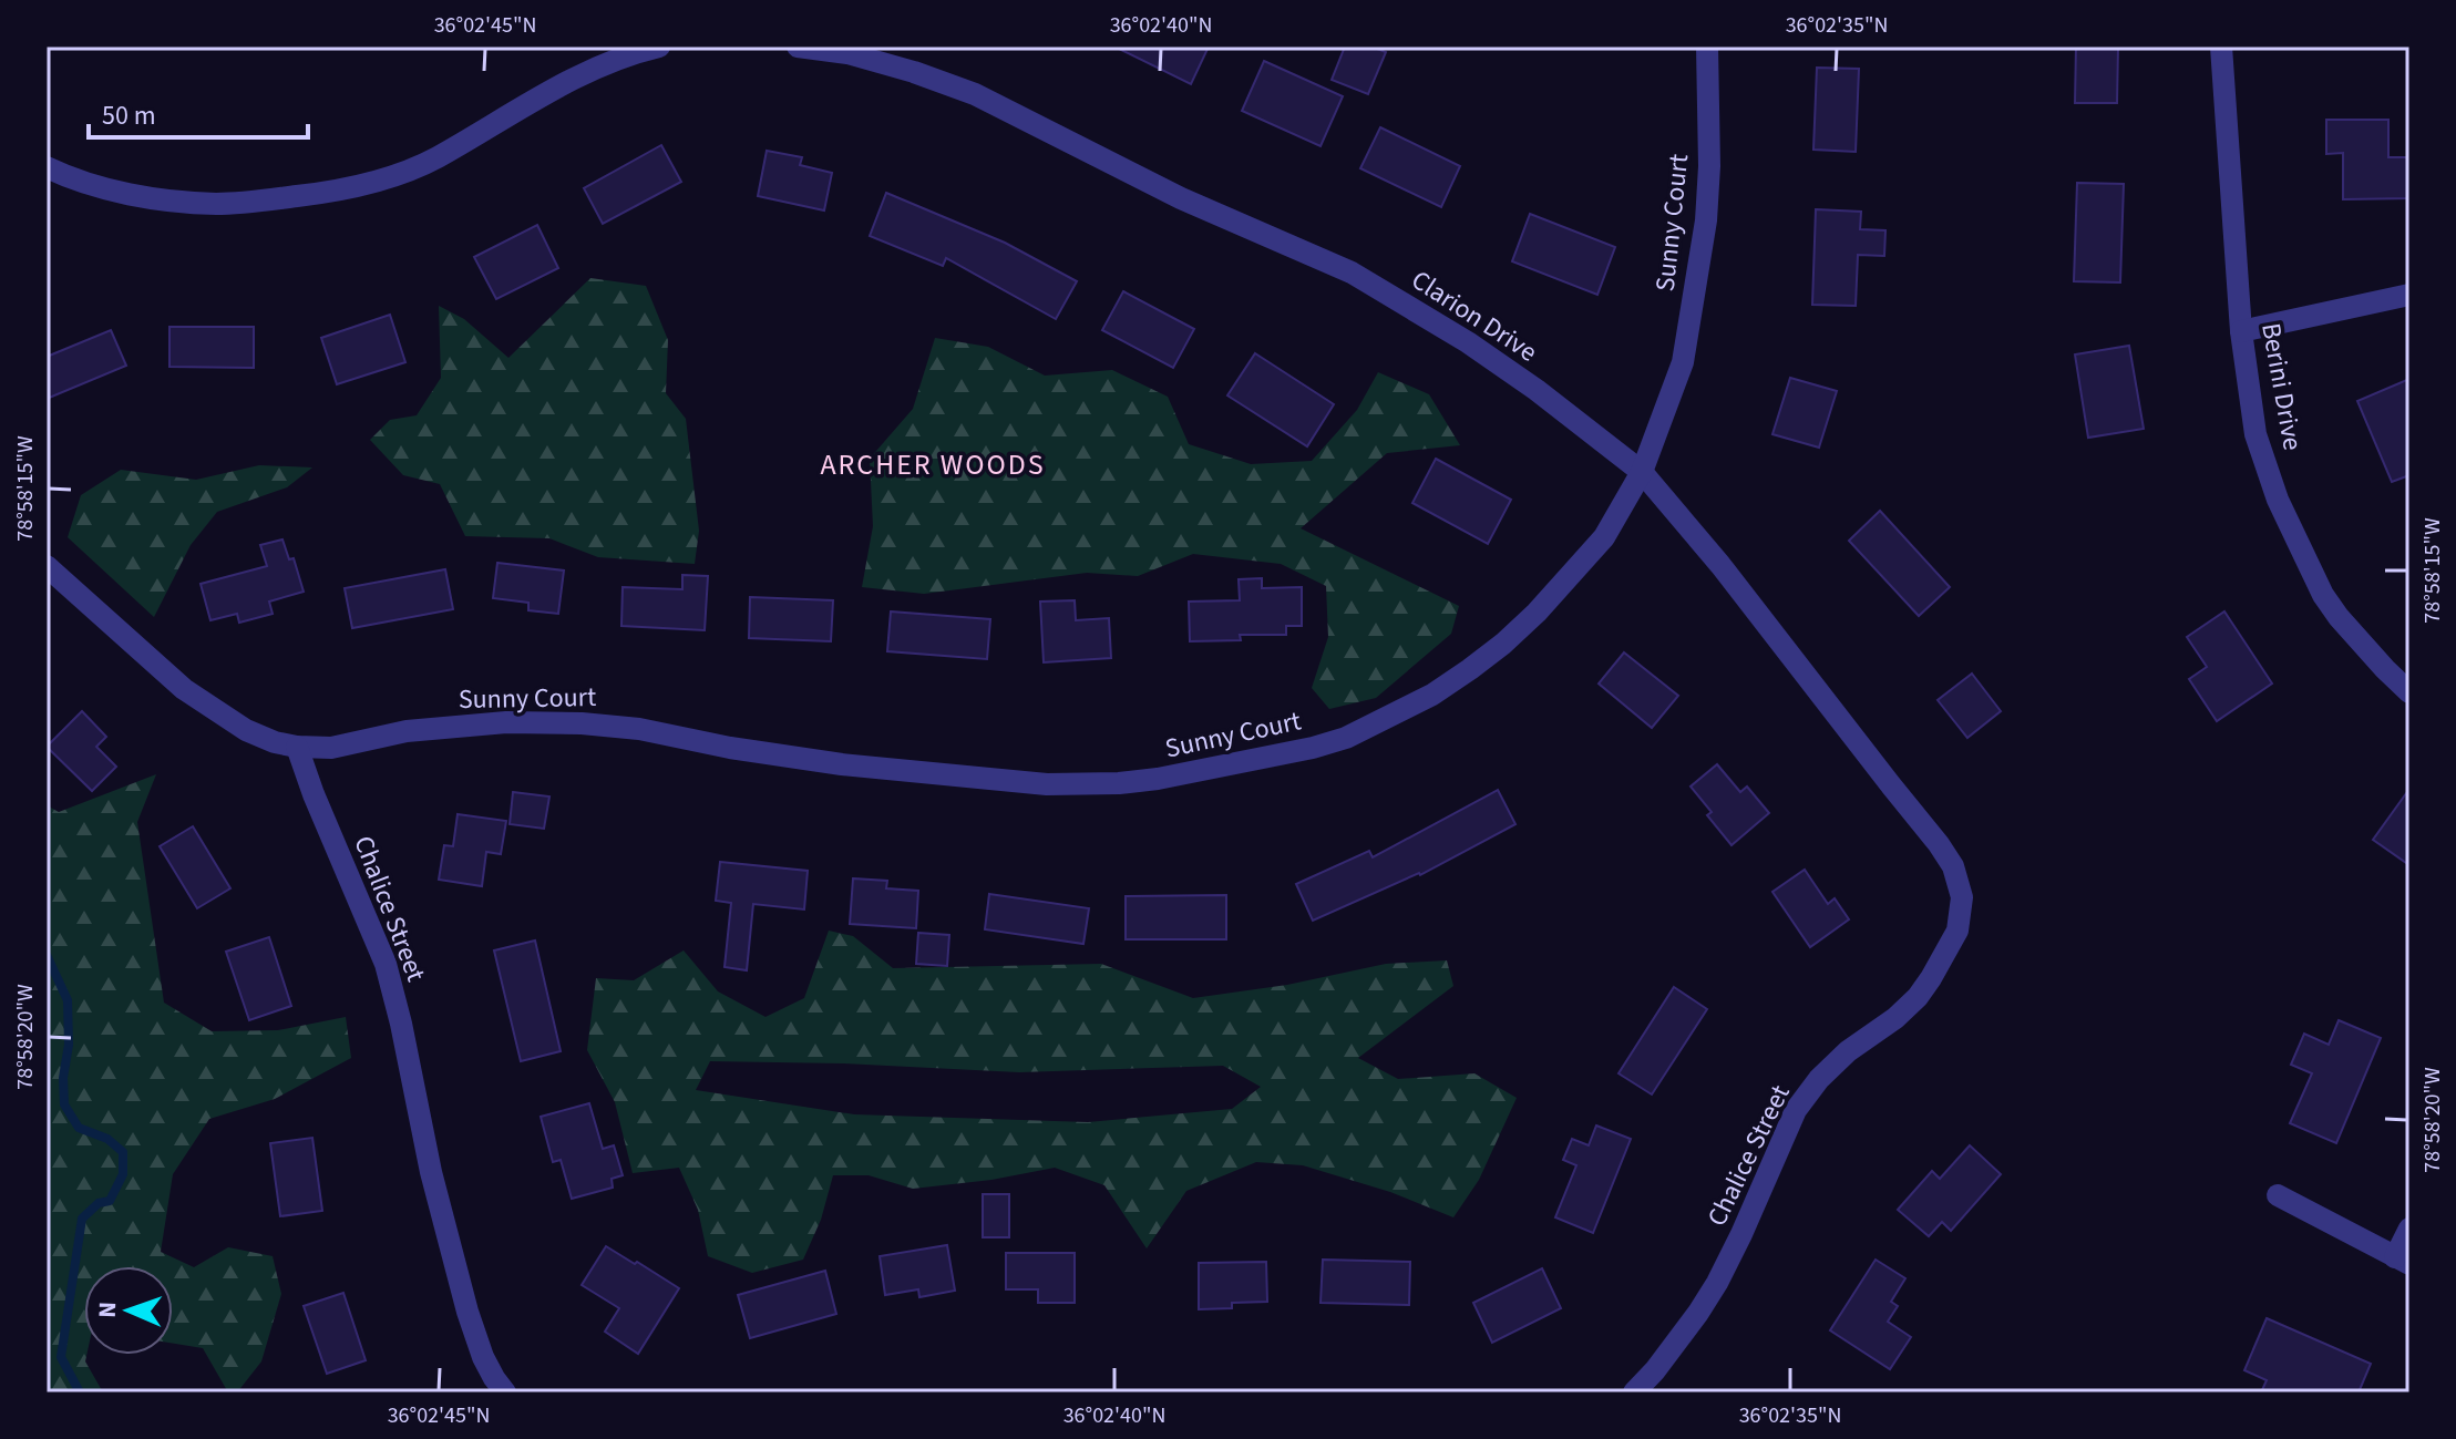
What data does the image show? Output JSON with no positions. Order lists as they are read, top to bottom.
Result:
{
  "streets": {
    "street": [
      "Sunny Court",
      "Clarion Drive",
      "Berini Drive",
      "Chalice Street"
    ]
  },
  "crossings": [
    ["Sunny Court", "Clarion Drive"],
    ["Sunny Court", "Chalice Street"],
    ["Clarion Drive", "Chalice Street"]
  ],
  "districts": ["ARCHER WOODS"],
  "scale_bar": "50 m",
  "north": "left",
  "coordinates": [
    "36°02'45\"N",
    "36°02'40\"N",
    "36°02'35\"N",
    "78°58'15\"W",
    "78°58'20\"W"
  ]
}
